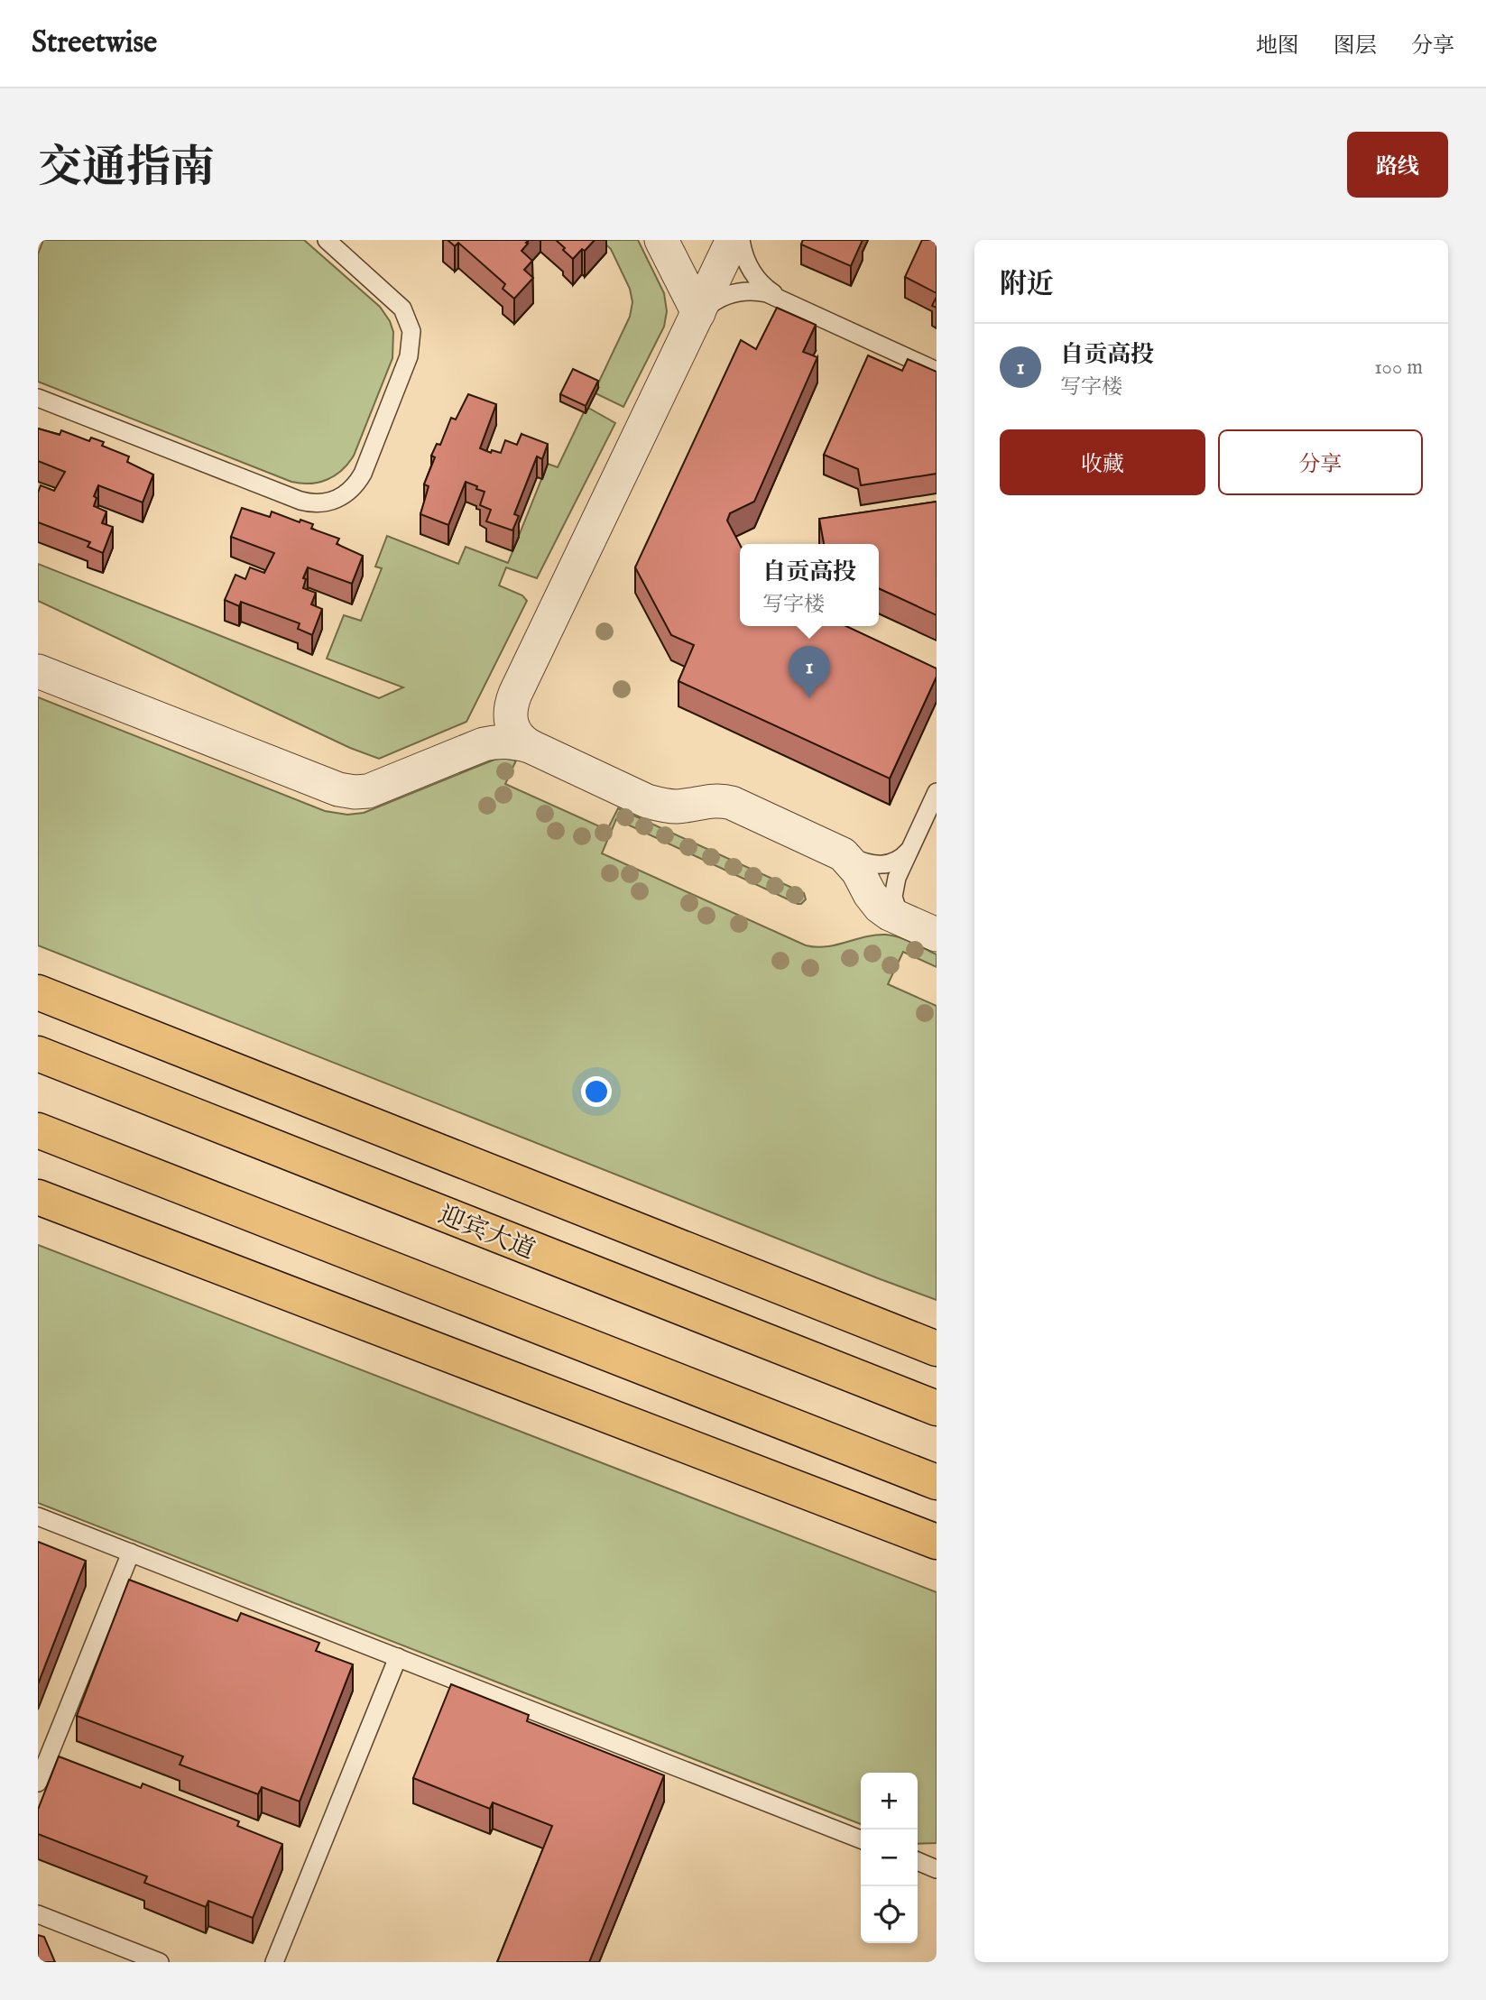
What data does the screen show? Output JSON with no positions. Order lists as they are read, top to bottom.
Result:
{
  "streets": {
    "main road": ["迎宾大道"]
  },
  "page": {
    "header": "Streetwise",
    "nav": ["地图", "图层", "分享"],
    "title": "交通指南",
    "buttons": [
      "路线",
      ["收藏", "分享"]
    ],
    "heading": "附近",
    "list": [
      {
        "mark": "1",
        "name": "自贡高投",
        "note": "写字楼",
        "value": "100 m"
      }
    ],
    "popup": ["自贡高投", "写字楼"],
    "pins": "1",
    "map_buttons": ["+", "−"]
  }
}
